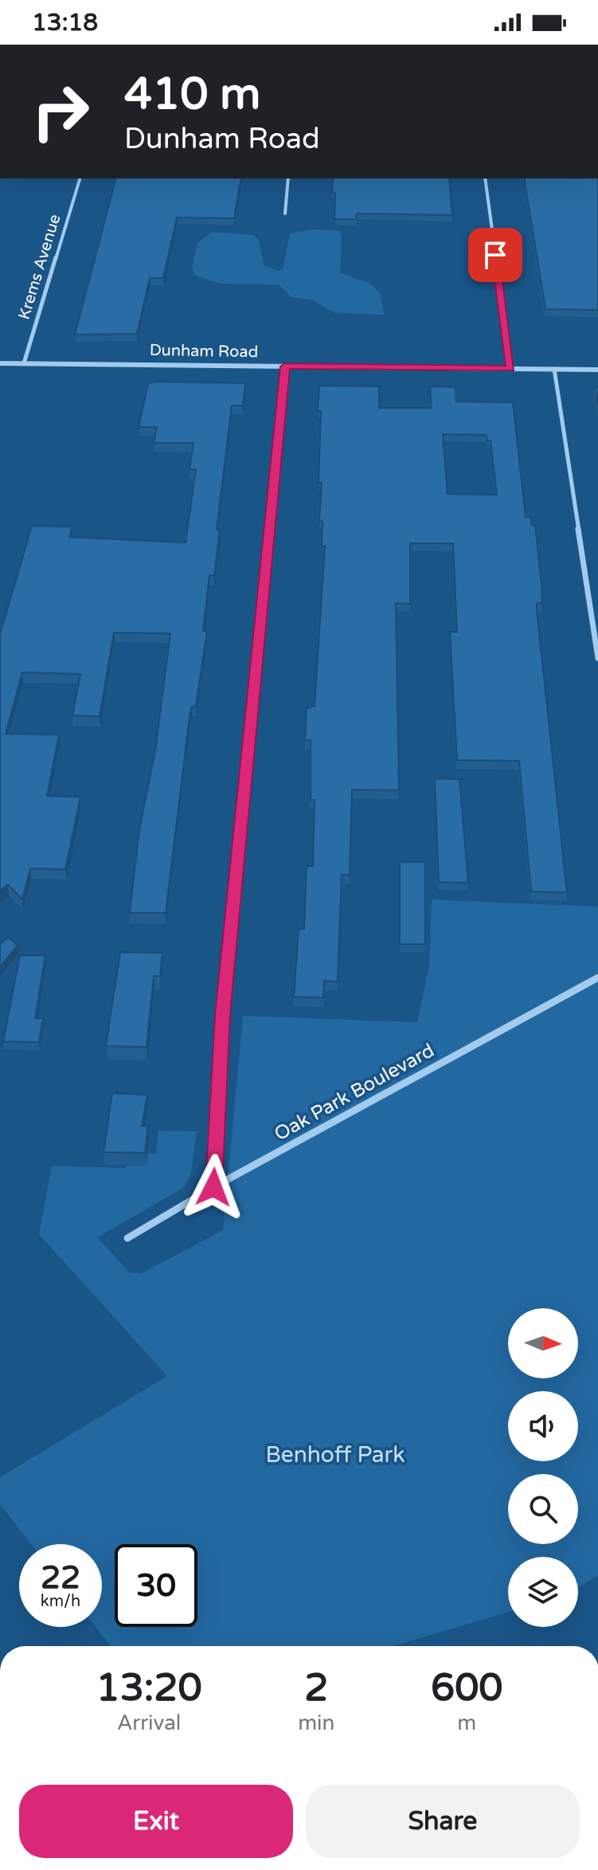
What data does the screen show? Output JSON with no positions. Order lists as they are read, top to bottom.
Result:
{
  "streets": {
    "street": ["Krems Avenue", "Dunham Road", "Oak Park Boulevard"]
  },
  "crossings": [
    ["Krems Avenue", "Dunham Road"]
  ],
  "parks": ["Benhoff Park"],
  "north": "right",
  "page": {
    "status": "13:18",
    "turn": ["410 m", "Dunham Road"],
    "speed": "22 km/h",
    "limit": "30",
    "eta": [
      "13:20",
      "Arrival",
      "2",
      "min",
      "600",
      "m"
    ],
    "buttons": ["Exit", "Share"]
  }
}
